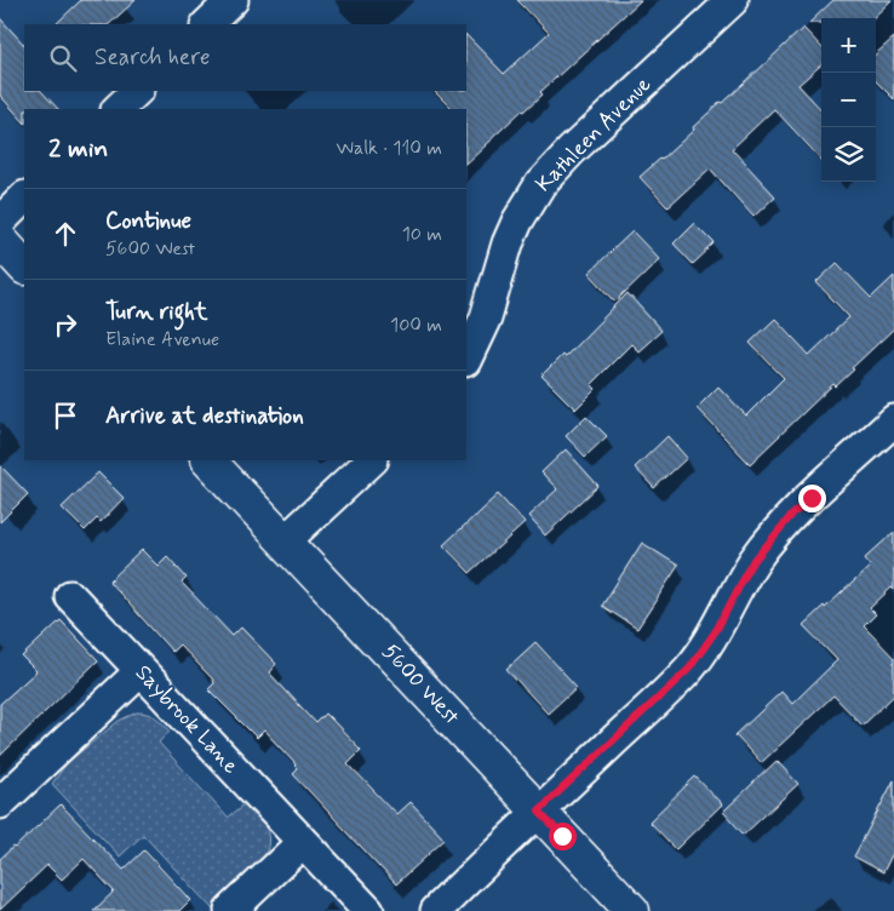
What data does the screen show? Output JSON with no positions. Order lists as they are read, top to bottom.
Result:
{
  "streets": {
    "main road": ["5600 West"],
    "street": ["Kathleen Avenue", "Saybrook Lane"]
  },
  "page": {
    "map_buttons": ["+", "−"],
    "search": "Search here",
    "heading": ["2 min", "Walk · 110 m"],
    "list": [
      ["Continue", "5600 West", "10 m"],
      ["Turn right", "Elaine Avenue", "100 m"],
      "Arrive at destination"
    ]
  }
}
